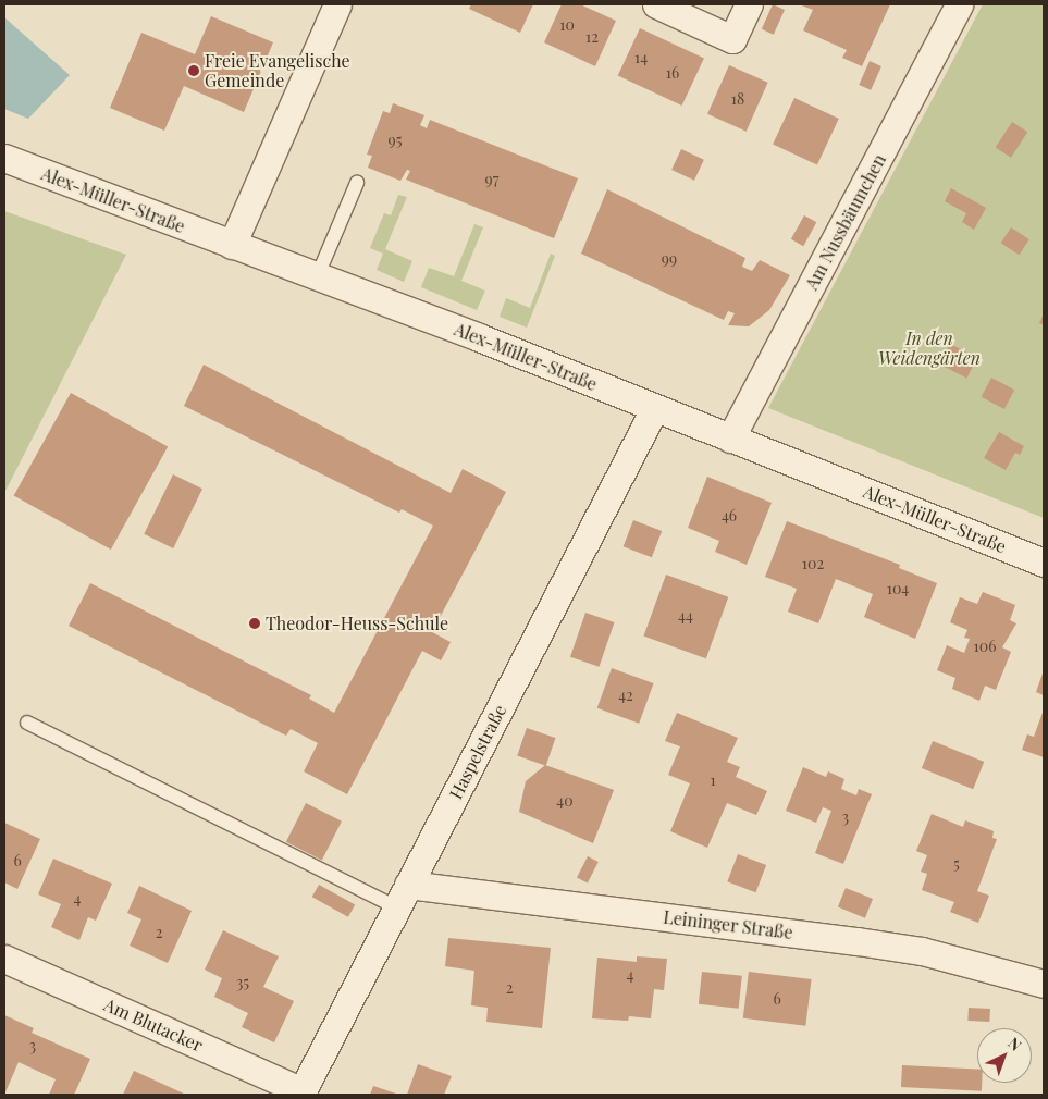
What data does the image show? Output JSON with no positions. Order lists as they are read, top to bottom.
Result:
{
  "streets": {
    "street": [
      "Alex-Müller-Straße",
      "Am Nussbäumchen",
      "Haspelstraße",
      "Leininger Straße",
      "Am Blutacker"
    ]
  },
  "crossings": [
    ["Alex-Müller-Straße", "Am Nussbäumchen"],
    ["Alex-Müller-Straße", "Haspelstraße"],
    ["Haspelstraße", "Leininger Straße"],
    ["Haspelstraße", "Am Blutacker"]
  ],
  "parks": ["In den Weidengärten"],
  "places": ["Freie Evangelische Gemeinde", "Theodor-Heuss-Schule"],
  "house_numbers": [
    "10",
    "12",
    "14",
    "16",
    "18",
    "95",
    "97",
    "99",
    "46",
    "102",
    "104",
    "44",
    "106",
    "42",
    "1",
    "40",
    "3",
    "6",
    "5",
    "4",
    "2",
    "4",
    "35",
    "2",
    "6",
    "3"
  ],
  "north": "top right"
}
